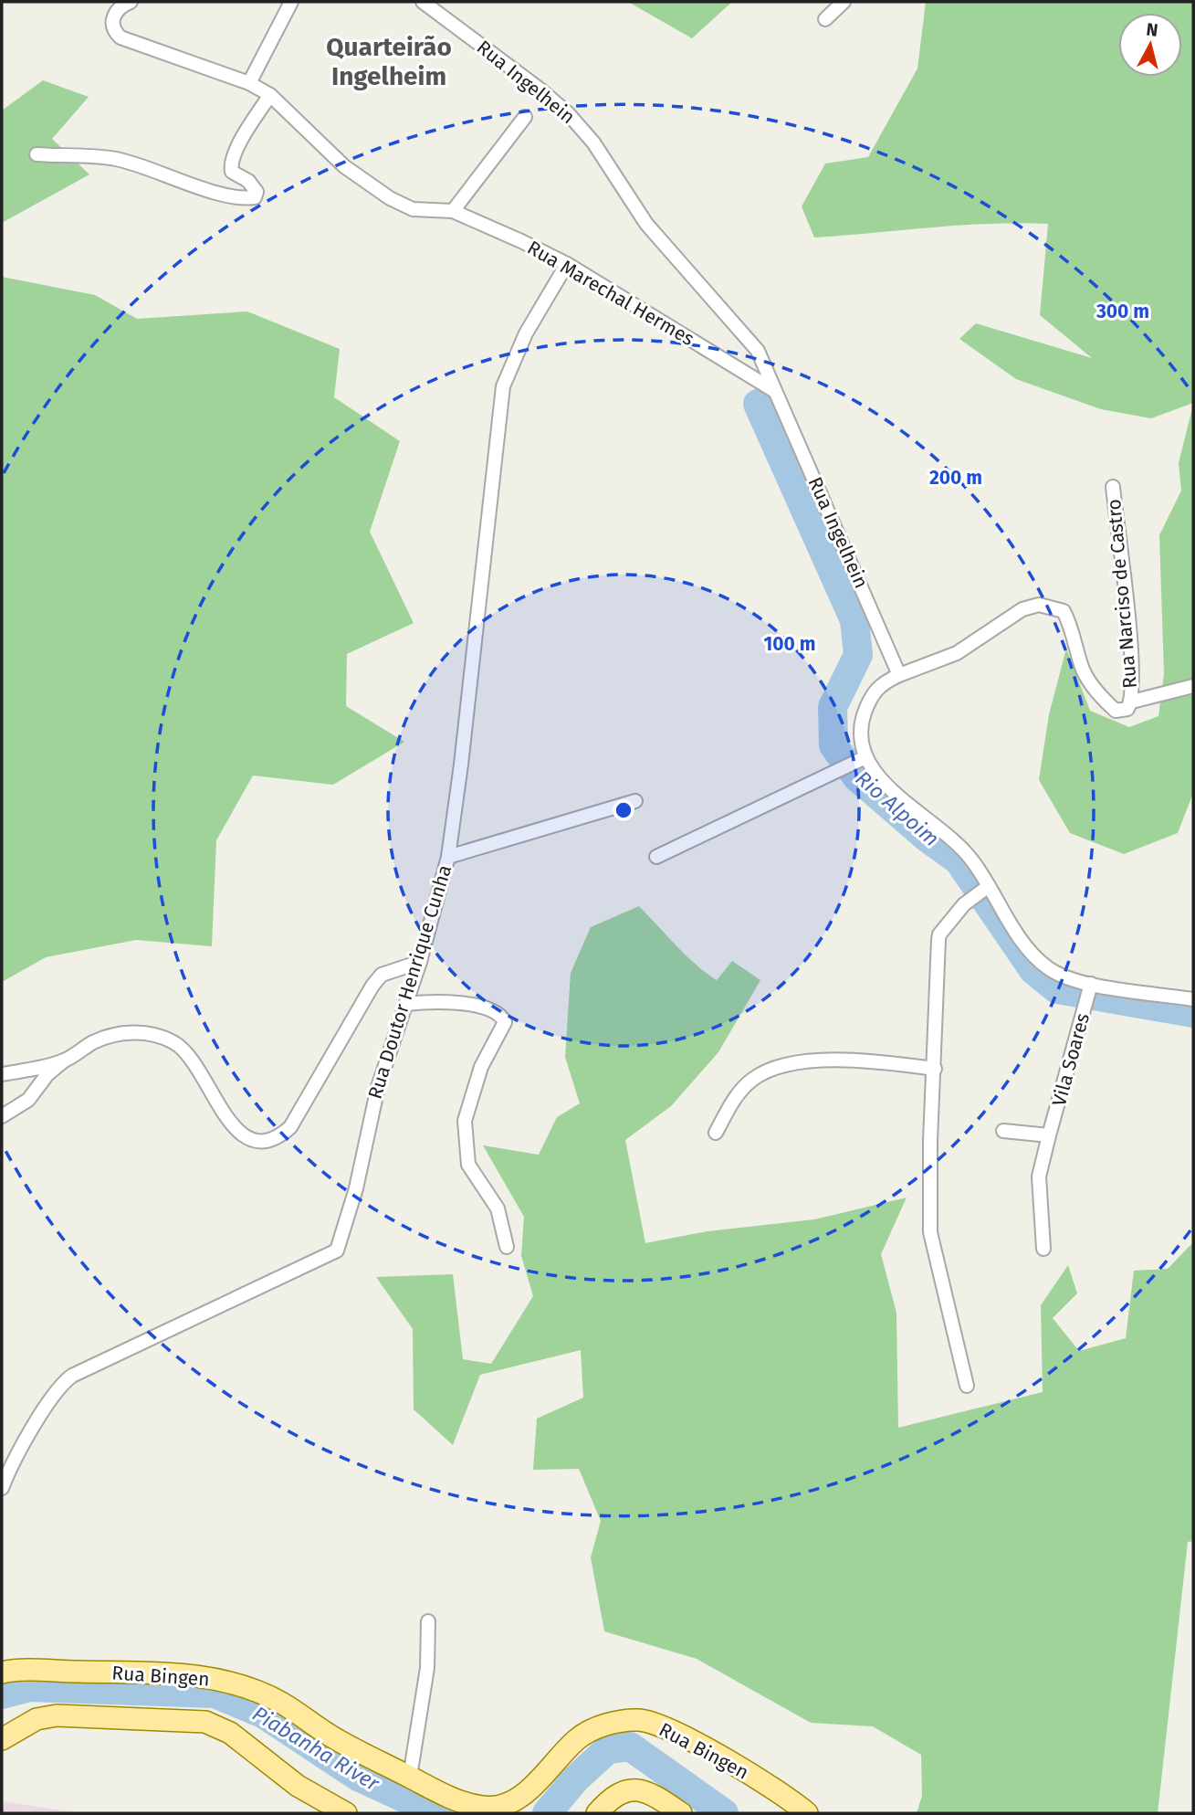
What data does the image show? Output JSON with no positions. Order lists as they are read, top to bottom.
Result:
{
  "streets": {
    "main road": ["Rua Bingen"],
    "street": [
      "Rua Ingelhein",
      "Rua Marechal Hermes",
      "Rua Narciso de Castro",
      "Rua Doutor Henrique Cunha",
      "Vila Soares"
    ]
  },
  "crossings": [
    ["Rua Ingelhein", "Rua Marechal Hermes"],
    ["Rua Ingelhein", "Rua Narciso de Castro"],
    ["Rua Marechal Hermes", "Rua Doutor Henrique Cunha"]
  ],
  "districts": ["Quarteirão Ingelheim"],
  "water": ["Rio Alpoim", "Piabanha River"],
  "north": "top",
  "rings": ["300 m", "200 m", "100 m"]
}
